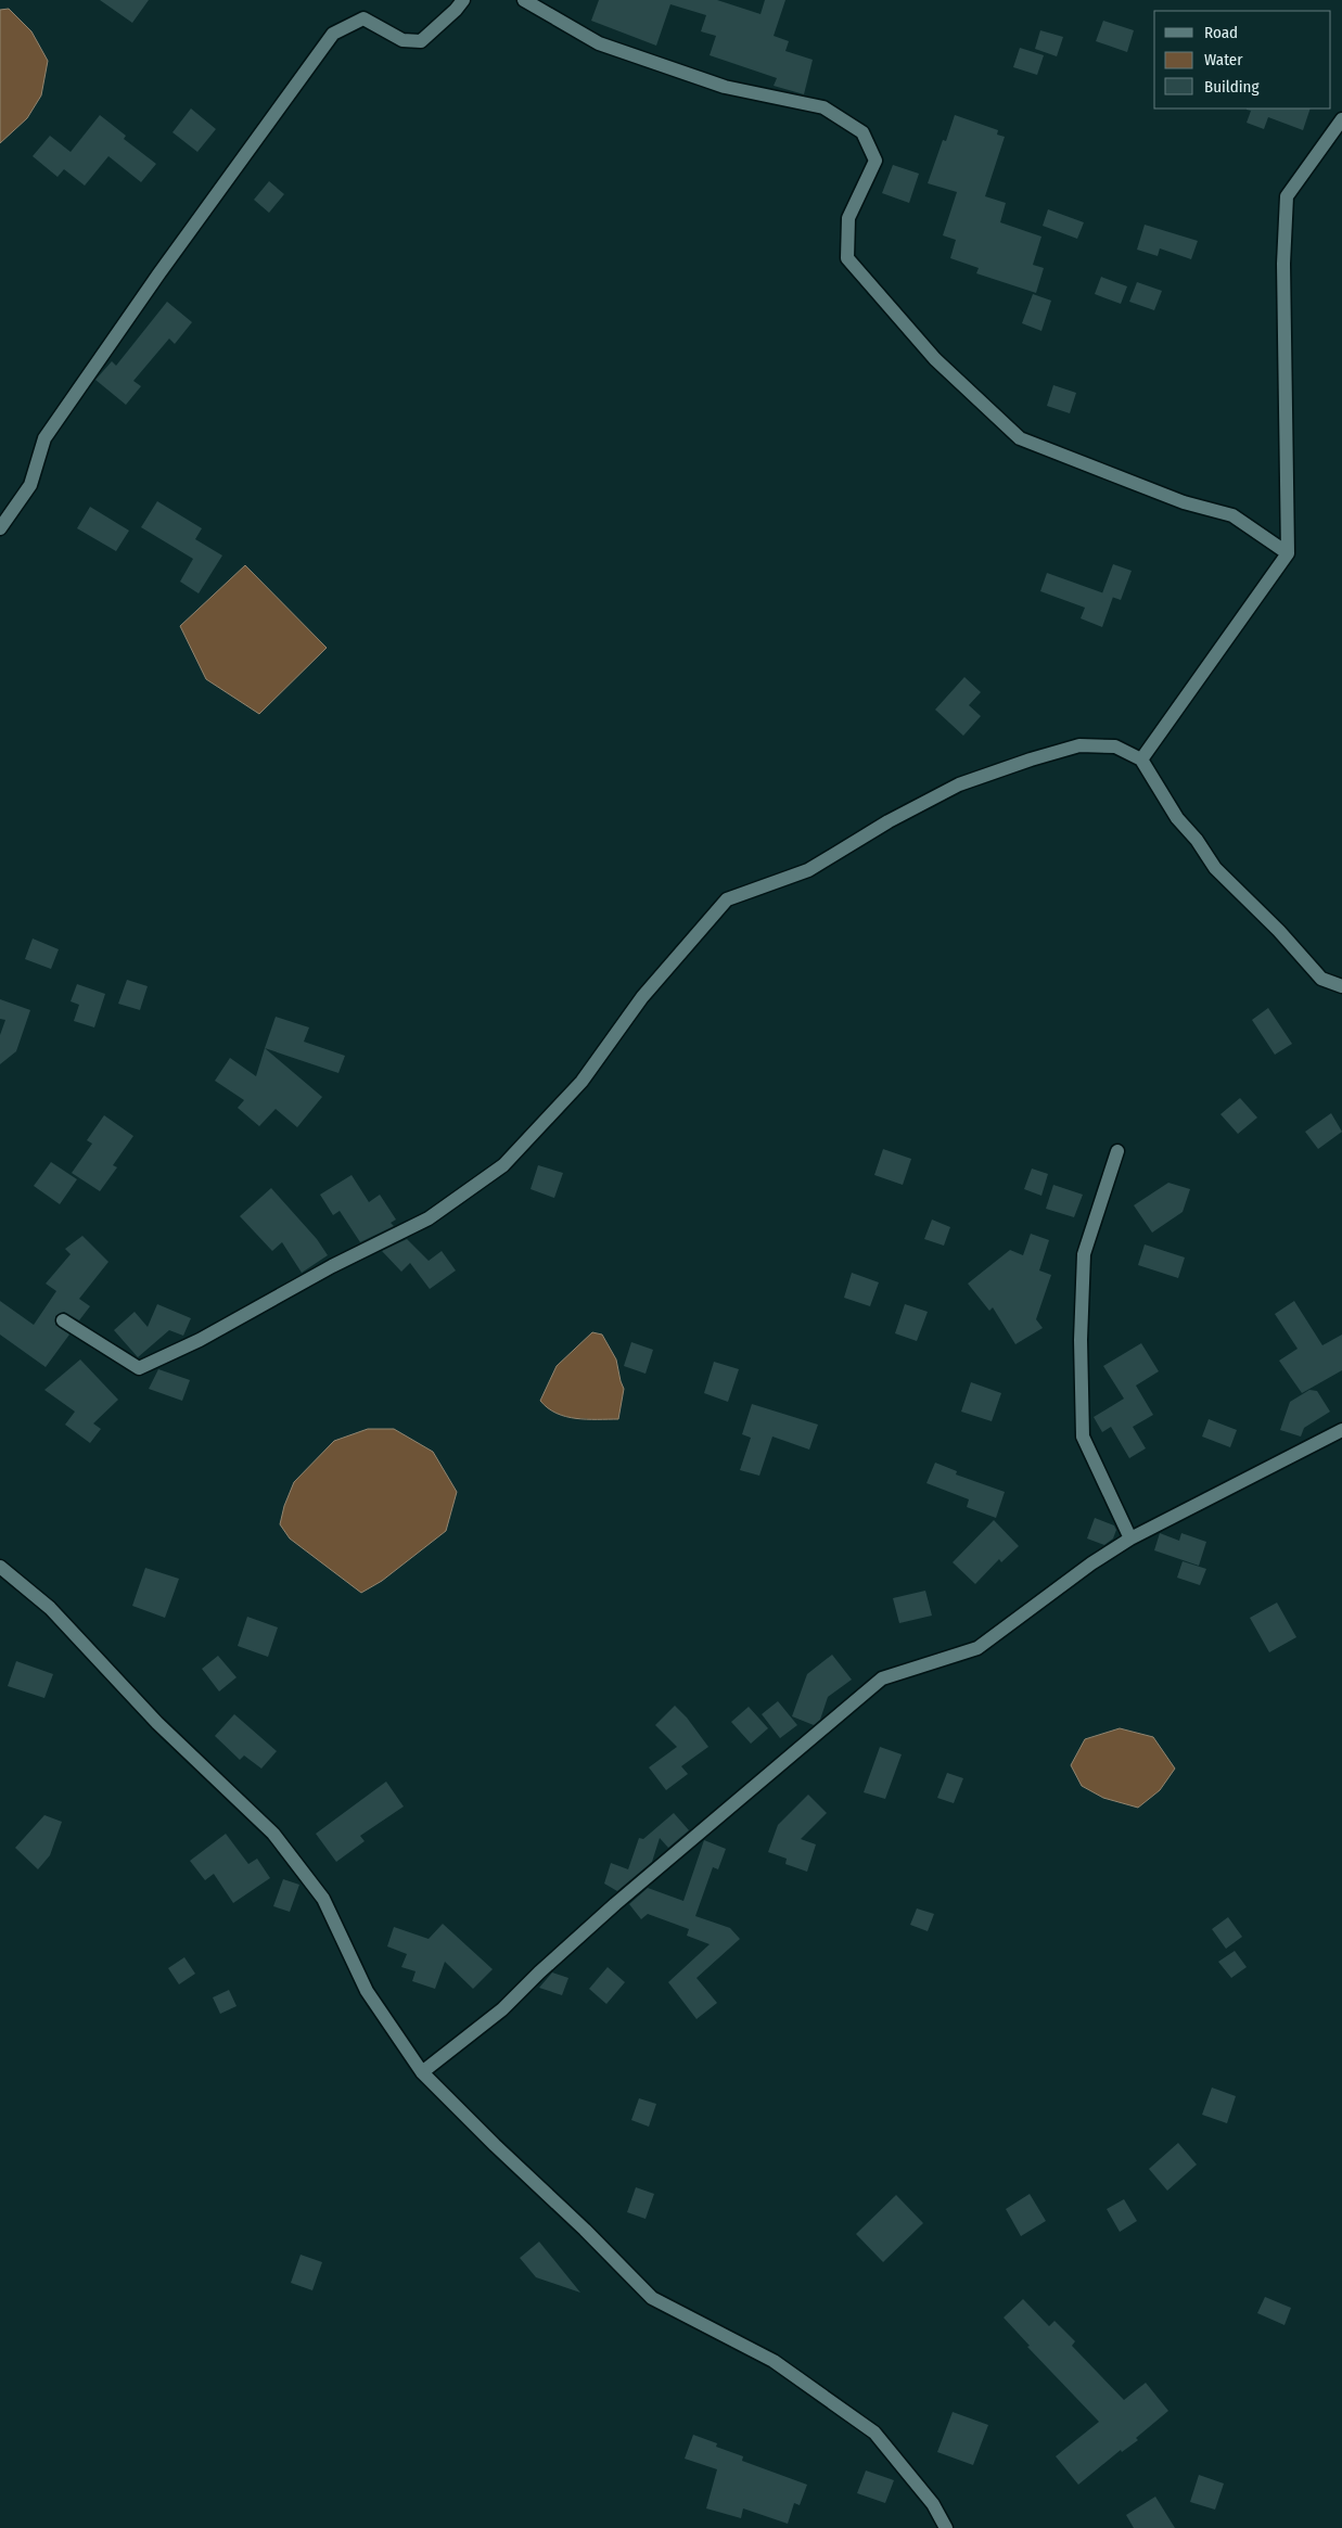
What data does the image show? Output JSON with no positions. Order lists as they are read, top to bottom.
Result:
{
  "legend": ["Road", "Water", "Building"]
}
